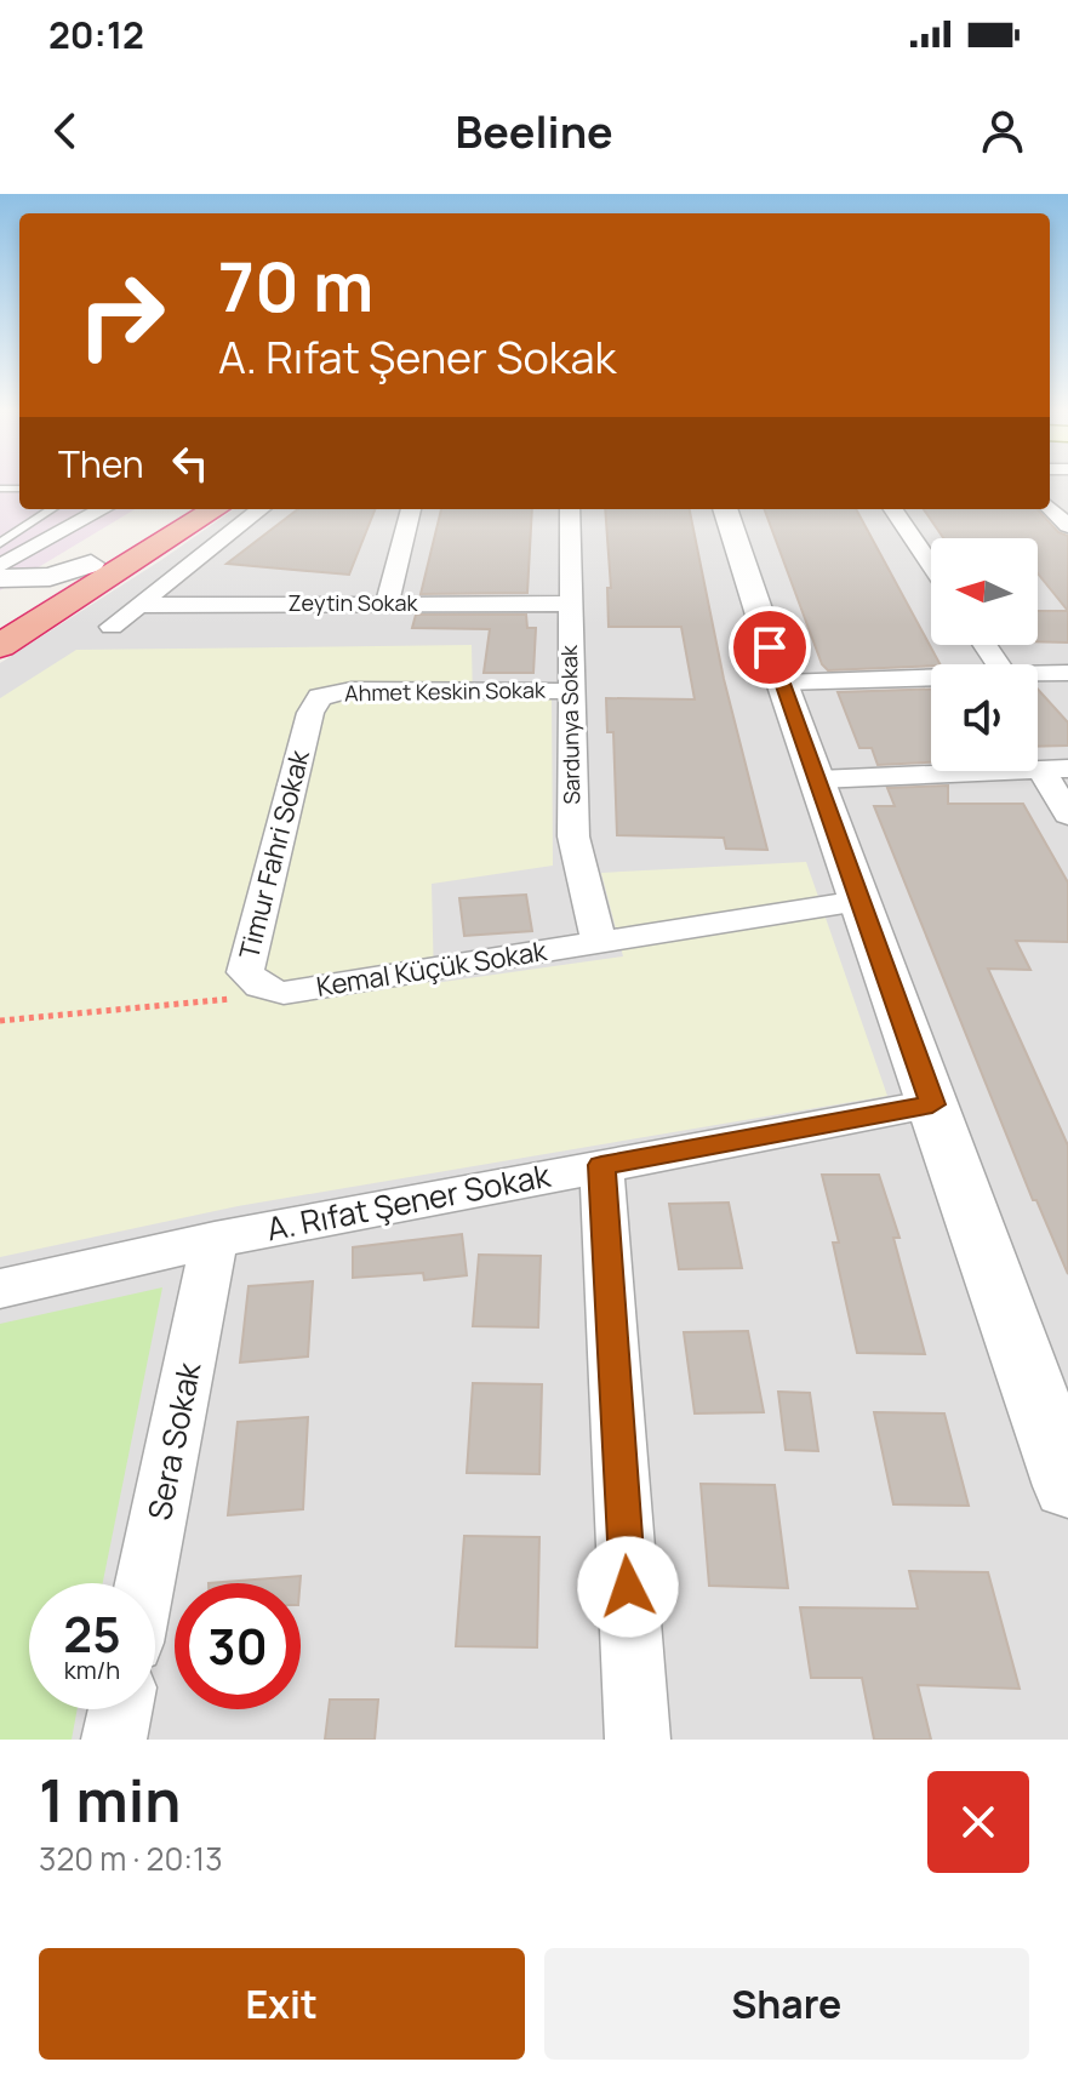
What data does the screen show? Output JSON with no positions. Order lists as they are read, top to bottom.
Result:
{
  "streets": {
    "street": [
      "Zeytin Sokak",
      "Ahmet Keskin Sokak",
      "Sardunya Sokak",
      "Timur Fahri Sokak",
      "Kemal Küçük Sokak",
      "A. Rıfat Şener Sokak",
      "Sera Sokak"
    ]
  },
  "crossings": [
    ["Zeytin Sokak", "Sardunya Sokak"],
    ["Ahmet Keskin Sokak", "Sardunya Sokak"],
    ["Ahmet Keskin Sokak", "Timur Fahri Sokak"],
    ["Sardunya Sokak", "Kemal Küçük Sokak"],
    ["Timur Fahri Sokak", "Kemal Küçük Sokak"],
    ["A. Rıfat Şener Sokak", "Sera Sokak"]
  ],
  "north": "left",
  "page": {
    "status": "20:12",
    "header": "Beeline",
    "turn": ["70 m", "A. Rıfat Şener Sokak"],
    "then": "Then",
    "speed": "25 km/h",
    "limit": "30",
    "heading": ["1 min", "320 m · 20:13"],
    "buttons": ["Exit", "Share"]
  }
}
